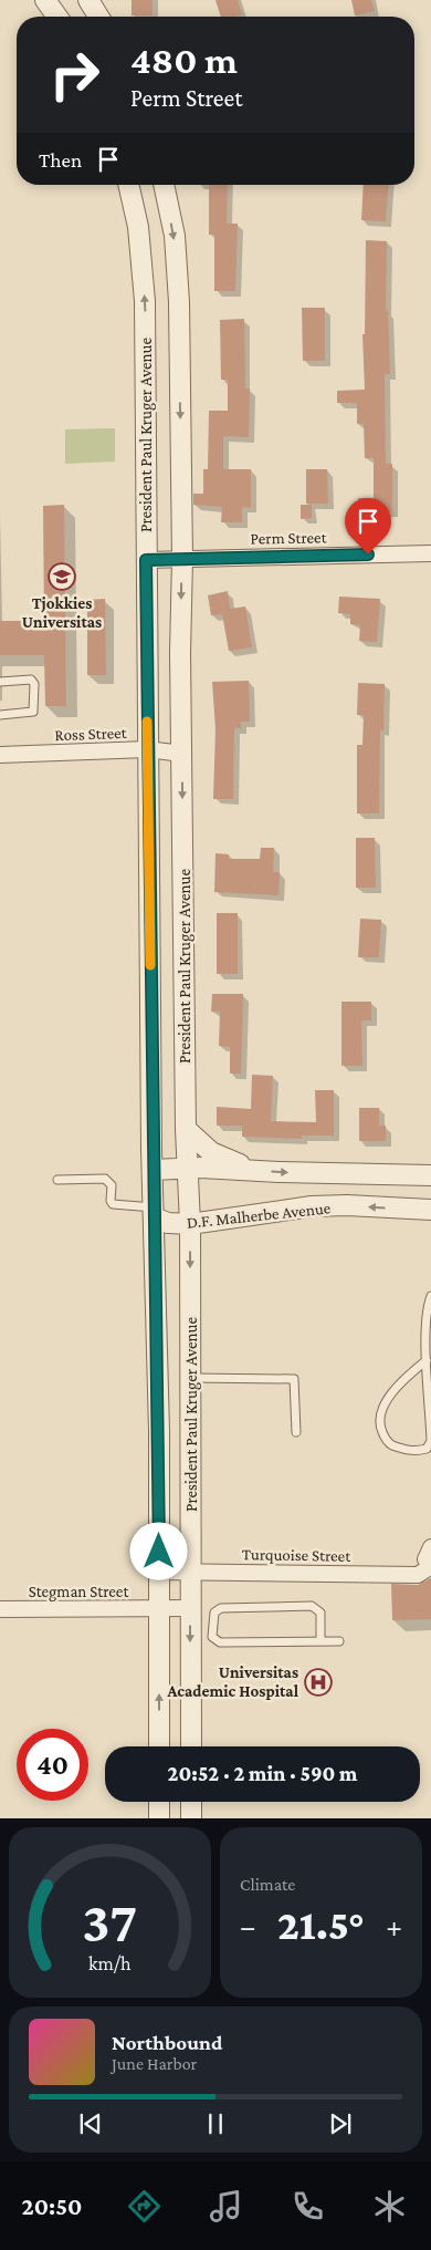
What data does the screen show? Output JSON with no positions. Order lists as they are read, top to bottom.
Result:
{
  "streets": {
    "street": [
      "President Paul Kruger Avenue",
      "Perm Street",
      "Ross Street",
      "D.F. Malherbe Avenue",
      "Turquoise Street",
      "Stegman Street"
    ]
  },
  "crossings": [
    ["President Paul Kruger Avenue", "Perm Street"],
    ["President Paul Kruger Avenue", "Ross Street"],
    ["President Paul Kruger Avenue", "D.F. Malherbe Avenue"],
    ["President Paul Kruger Avenue", "Turquoise Street"],
    ["President Paul Kruger Avenue", "Stegman Street"]
  ],
  "places": {
    "school or university": ["Tjokkies Universitas"],
    "hospital": ["Universitas Academic Hospital"]
  },
  "page": {
    "turn": ["480 m", "Perm Street"],
    "then": "Then",
    "limit": "40",
    "trip": "20:52 · 2 min · 590 m",
    "tile": "Climate",
    "heat": ["−", "21.5°", "+"],
    "song": ["Northbound", "June Harbor"],
    "tabs": "20:50",
    "gauge": ["37", "km/h"]
  }
}
